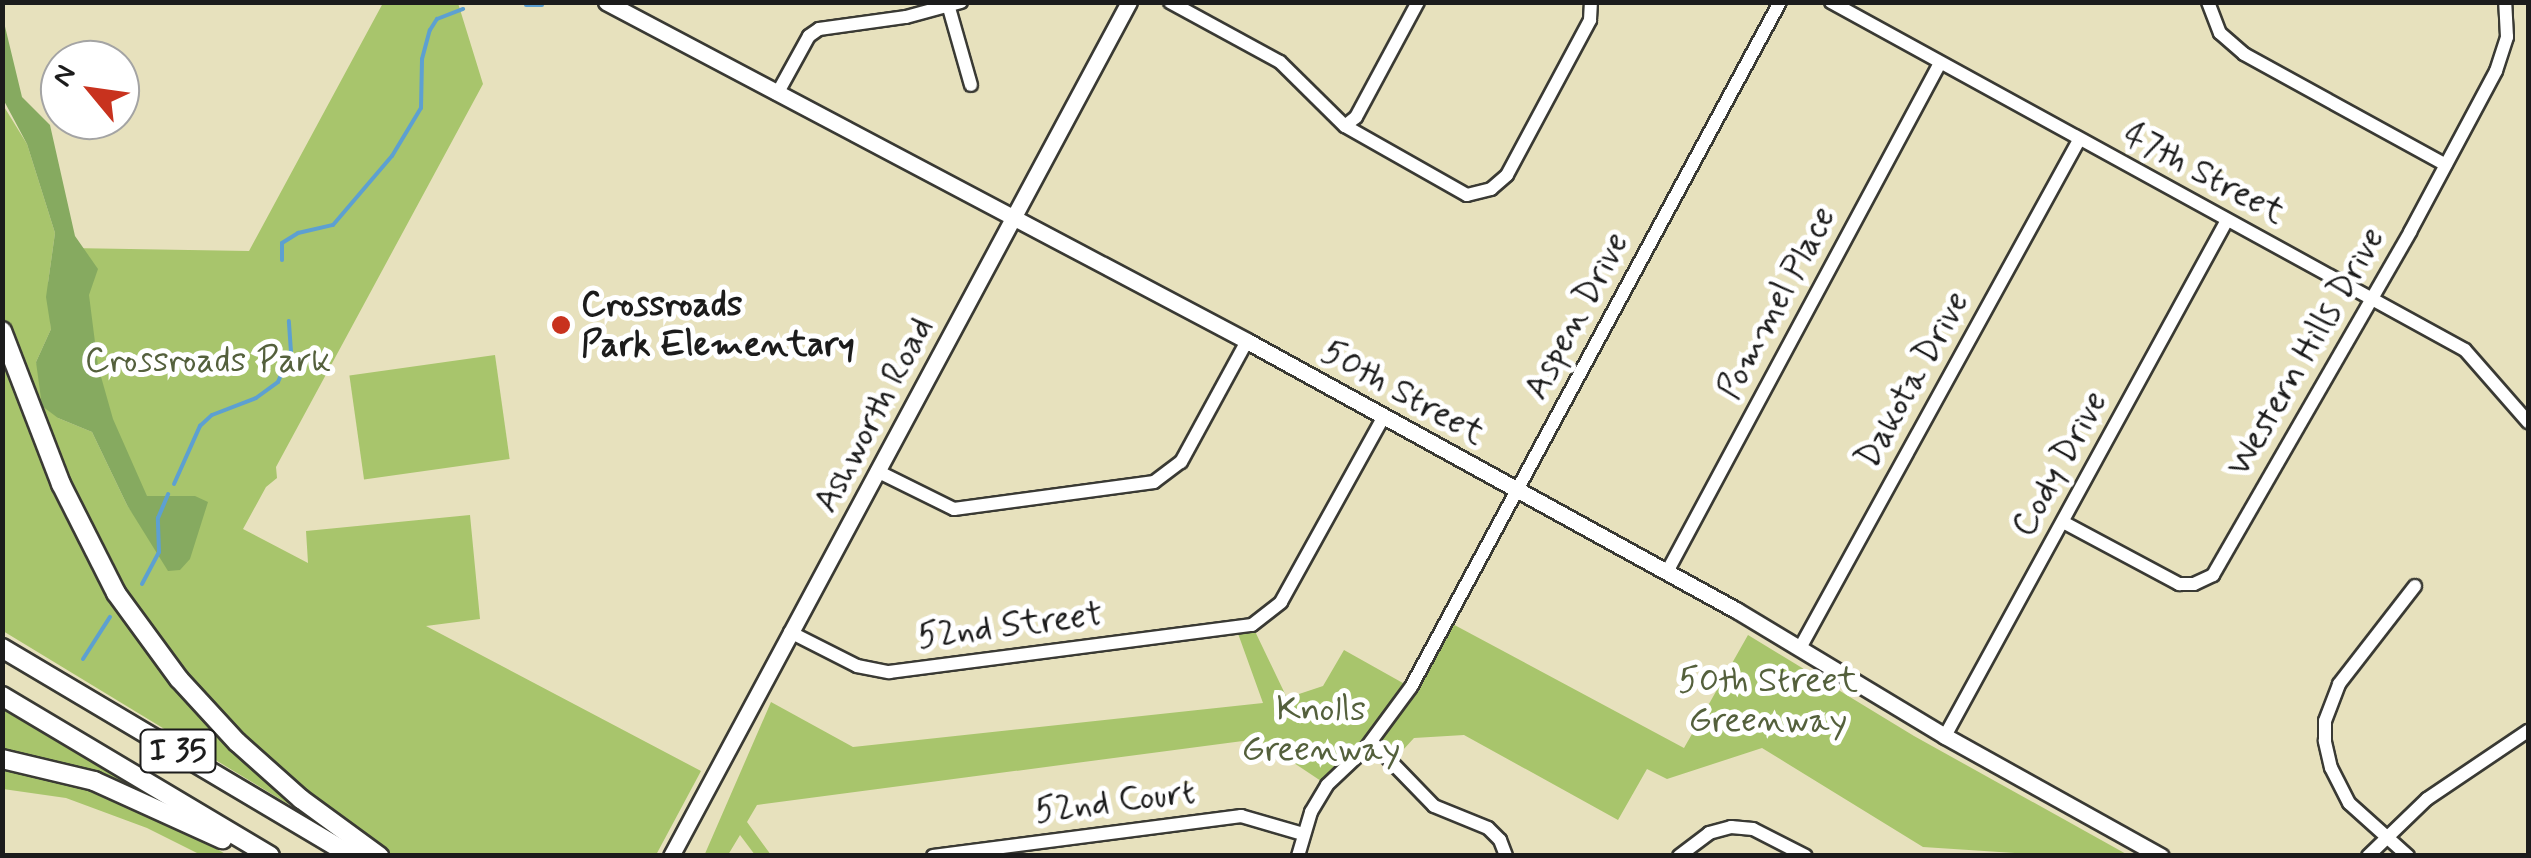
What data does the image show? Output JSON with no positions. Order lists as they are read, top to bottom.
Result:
{
  "streets": {
    "highway": ["I 35"],
    "main road": ["50th Street", "Ashworth Road"],
    "street": [
      "47th Street",
      "Pommel Place",
      "Aspen Drive",
      "Western Hills Drive",
      "Dakota Drive",
      "Cody Drive",
      "52nd Street",
      "52nd Court"
    ]
  },
  "crossings": [
    ["47th Street", "Pommel Place"],
    ["47th Street", "Western Hills Drive"],
    ["47th Street", "Dakota Drive"],
    ["47th Street", "Cody Drive"],
    ["Pommel Place", "50th Street"],
    ["Aspen Drive", "50th Street"],
    ["Aspen Drive", "52nd Court"],
    ["Western Hills Drive", "Cody Drive"],
    ["Dakota Drive", "50th Street"],
    ["50th Street", "Ashworth Road"],
    ["50th Street", "Cody Drive"],
    ["50th Street", "52nd Street"],
    ["Ashworth Road", "52nd Street"]
  ],
  "parks": ["Crossroads Park", "50th Street Greenway", "Knolls Greenway"],
  "places": ["Crossroads Park Elementary"],
  "north": "top left"
}
